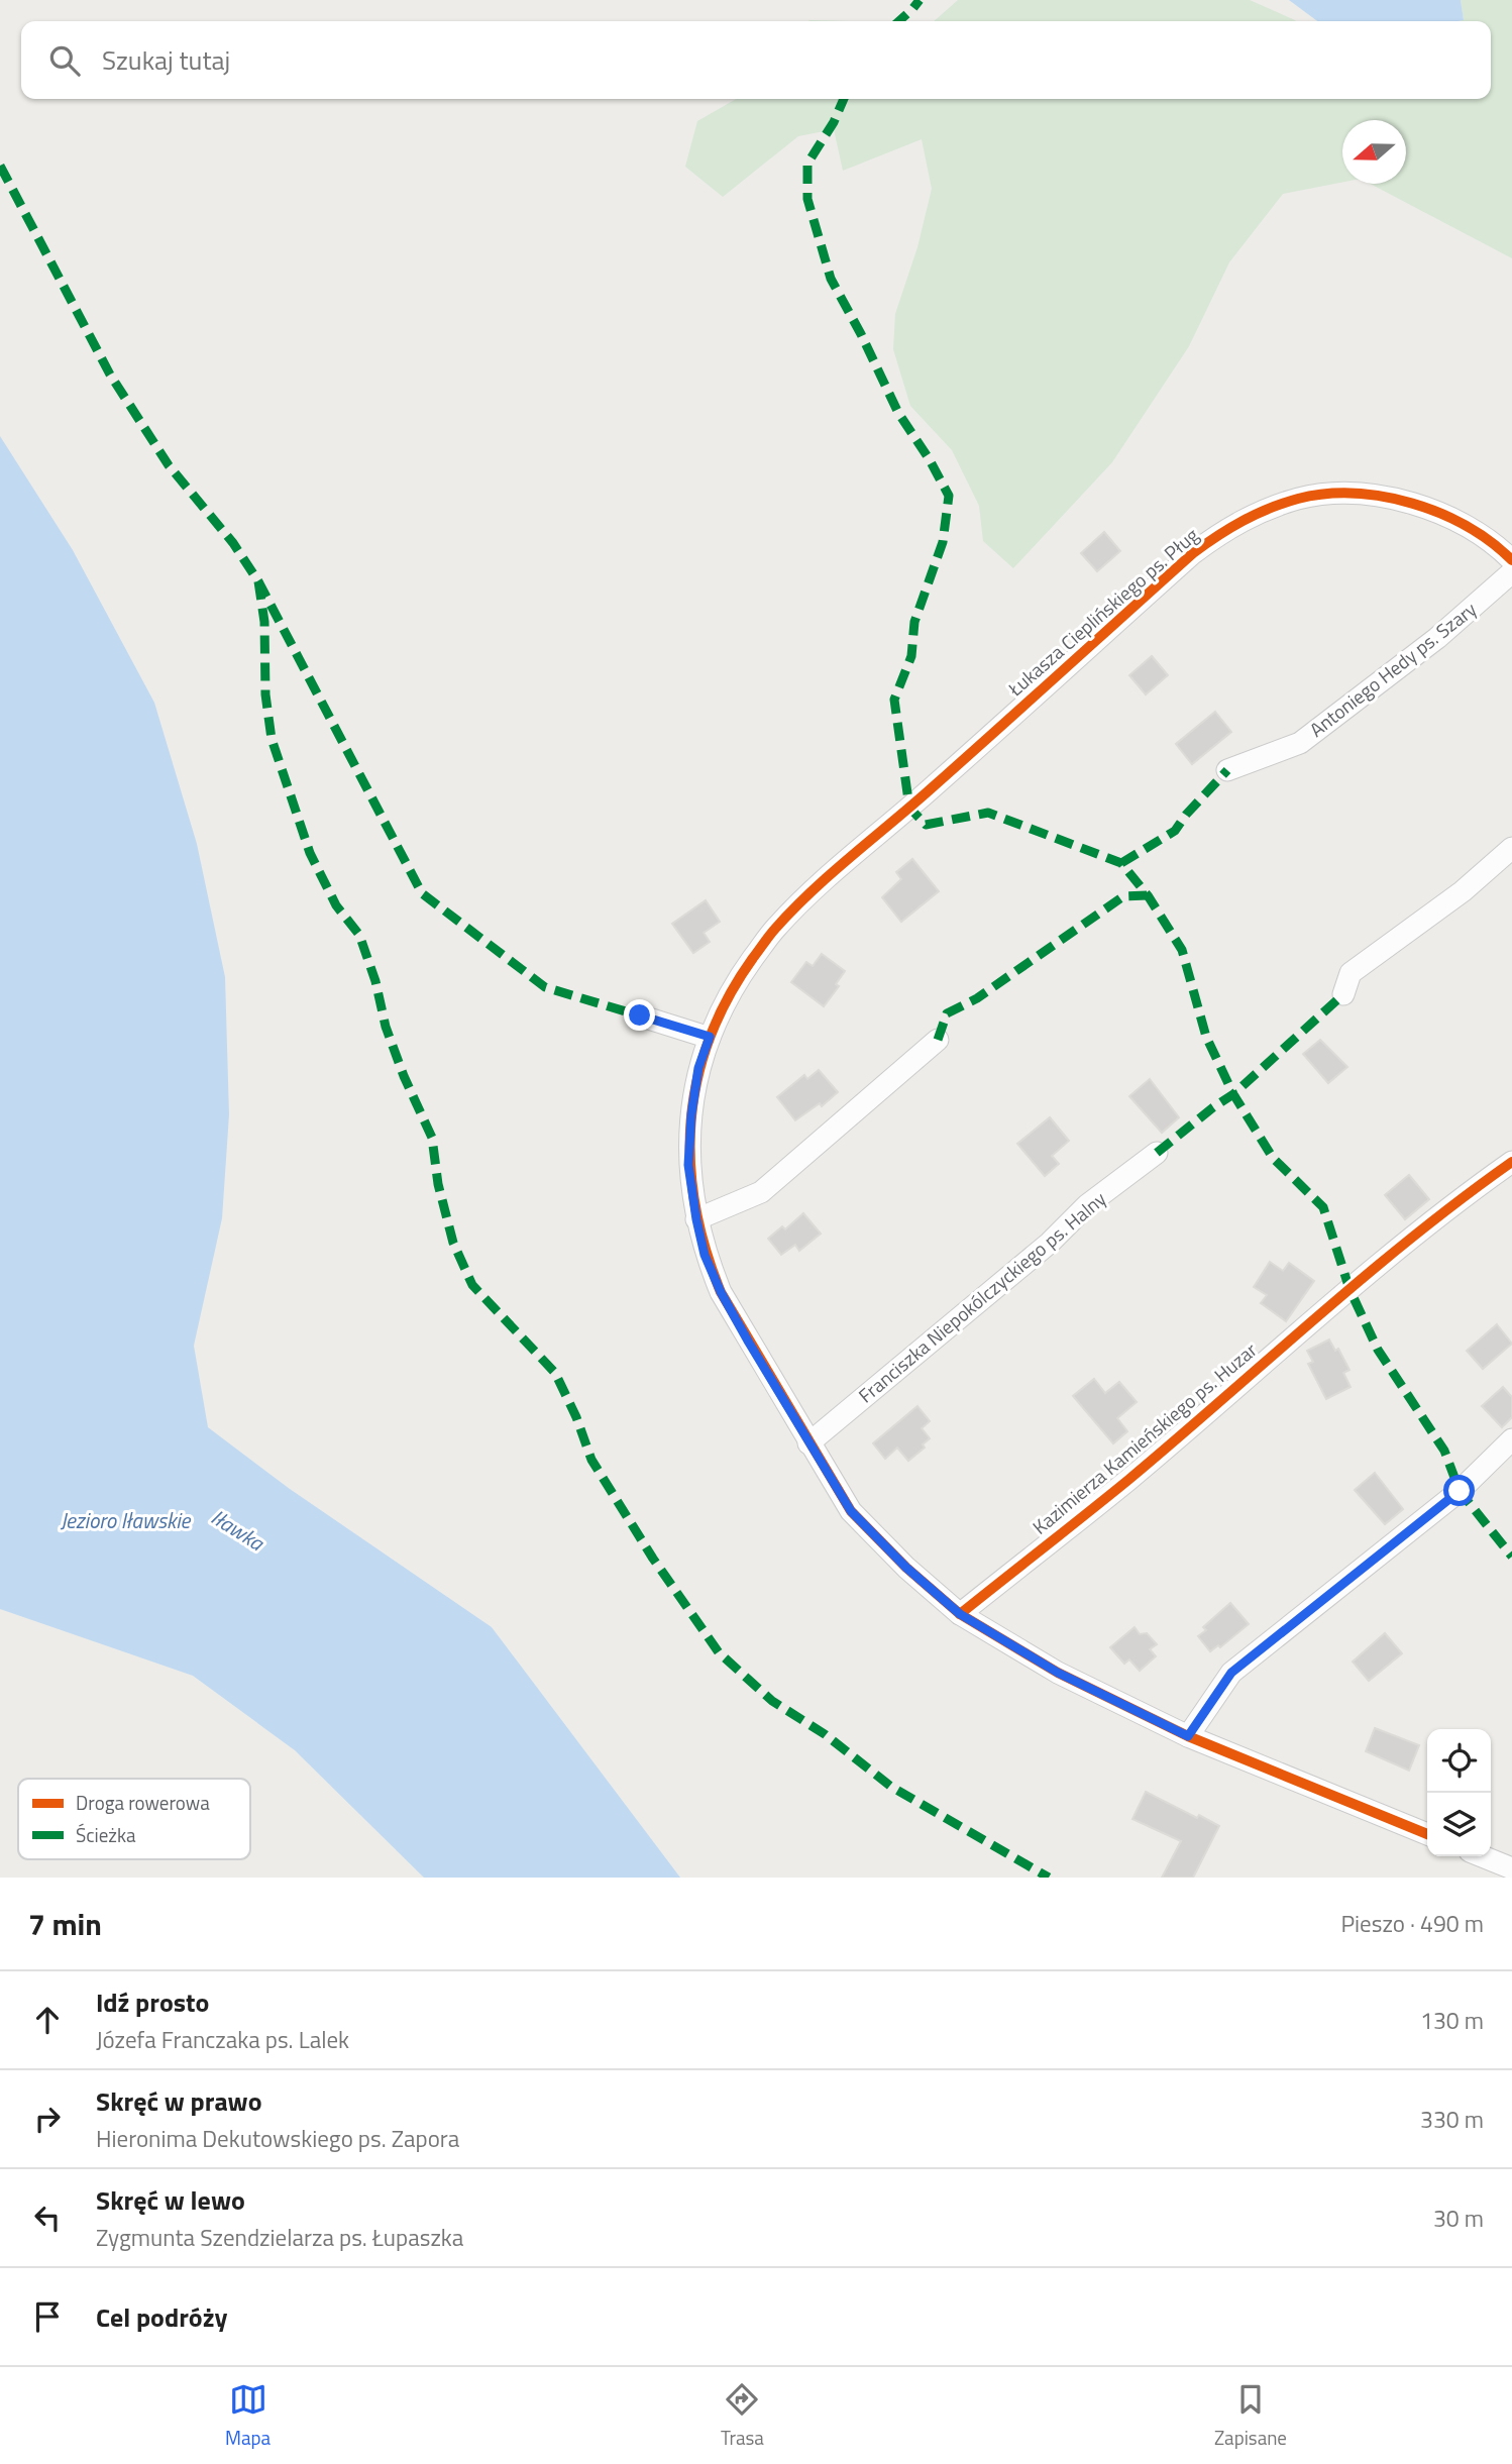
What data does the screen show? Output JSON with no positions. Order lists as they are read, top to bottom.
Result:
{
  "streets": {
    "street": [
      "Łukasza Cieplińskiego ps. Pług",
      "Antoniego Hedy ps. Szary",
      "Franciszka Niepokólczyckiego ps. Halny",
      "Kazimierza Kamieńskiego ps. Huzar"
    ]
  },
  "crossings": [
    ["Łukasza Cieplińskiego ps. Pług", "Franciszka Niepokólczyckiego ps. Halny"],
    ["Łukasza Cieplińskiego ps. Pług", "Kazimierza Kamieńskiego ps. Huzar"]
  ],
  "water": ["Jezioro Iławskie", "Iławka"],
  "legend": ["Droga rowerowa", "Ścieżka"],
  "north": "left",
  "page": {
    "search": "Szukaj tutaj",
    "heading": ["7 min", "Pieszo · 490 m"],
    "list": [
      ["Idź prosto", "Józefa Franczaka ps. Lalek", "130 m"],
      ["Skręć w prawo", "Hieronima Dekutowskiego ps. Zapora", "330 m"],
      ["Skręć w lewo", "Zygmunta Szendzielarza ps. Łupaszka", "30 m"],
      "Cel podróży"
    ],
    "nav": ["Mapa", "Trasa", "Zapisane"]
  }
}
